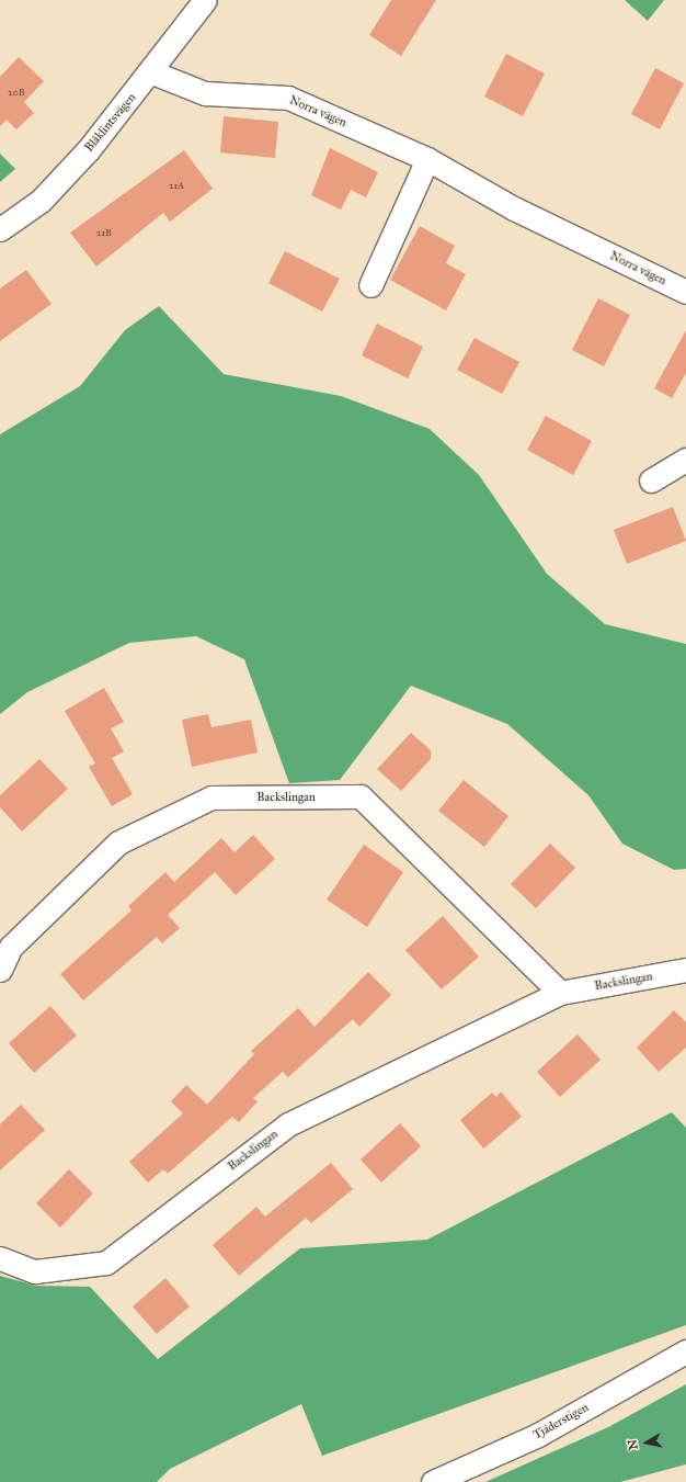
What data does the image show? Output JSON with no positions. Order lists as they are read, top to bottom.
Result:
{
  "streets": {
    "street": [
      "Norra vägen",
      "Blåklintsvägen",
      "Backslingan",
      "Tjäderstigen"
    ]
  },
  "crossings": [
    ["Norra vägen", "Blåklintsvägen"]
  ],
  "house_numbers": ["20B", "21A", "21B"],
  "north": "left"
}
